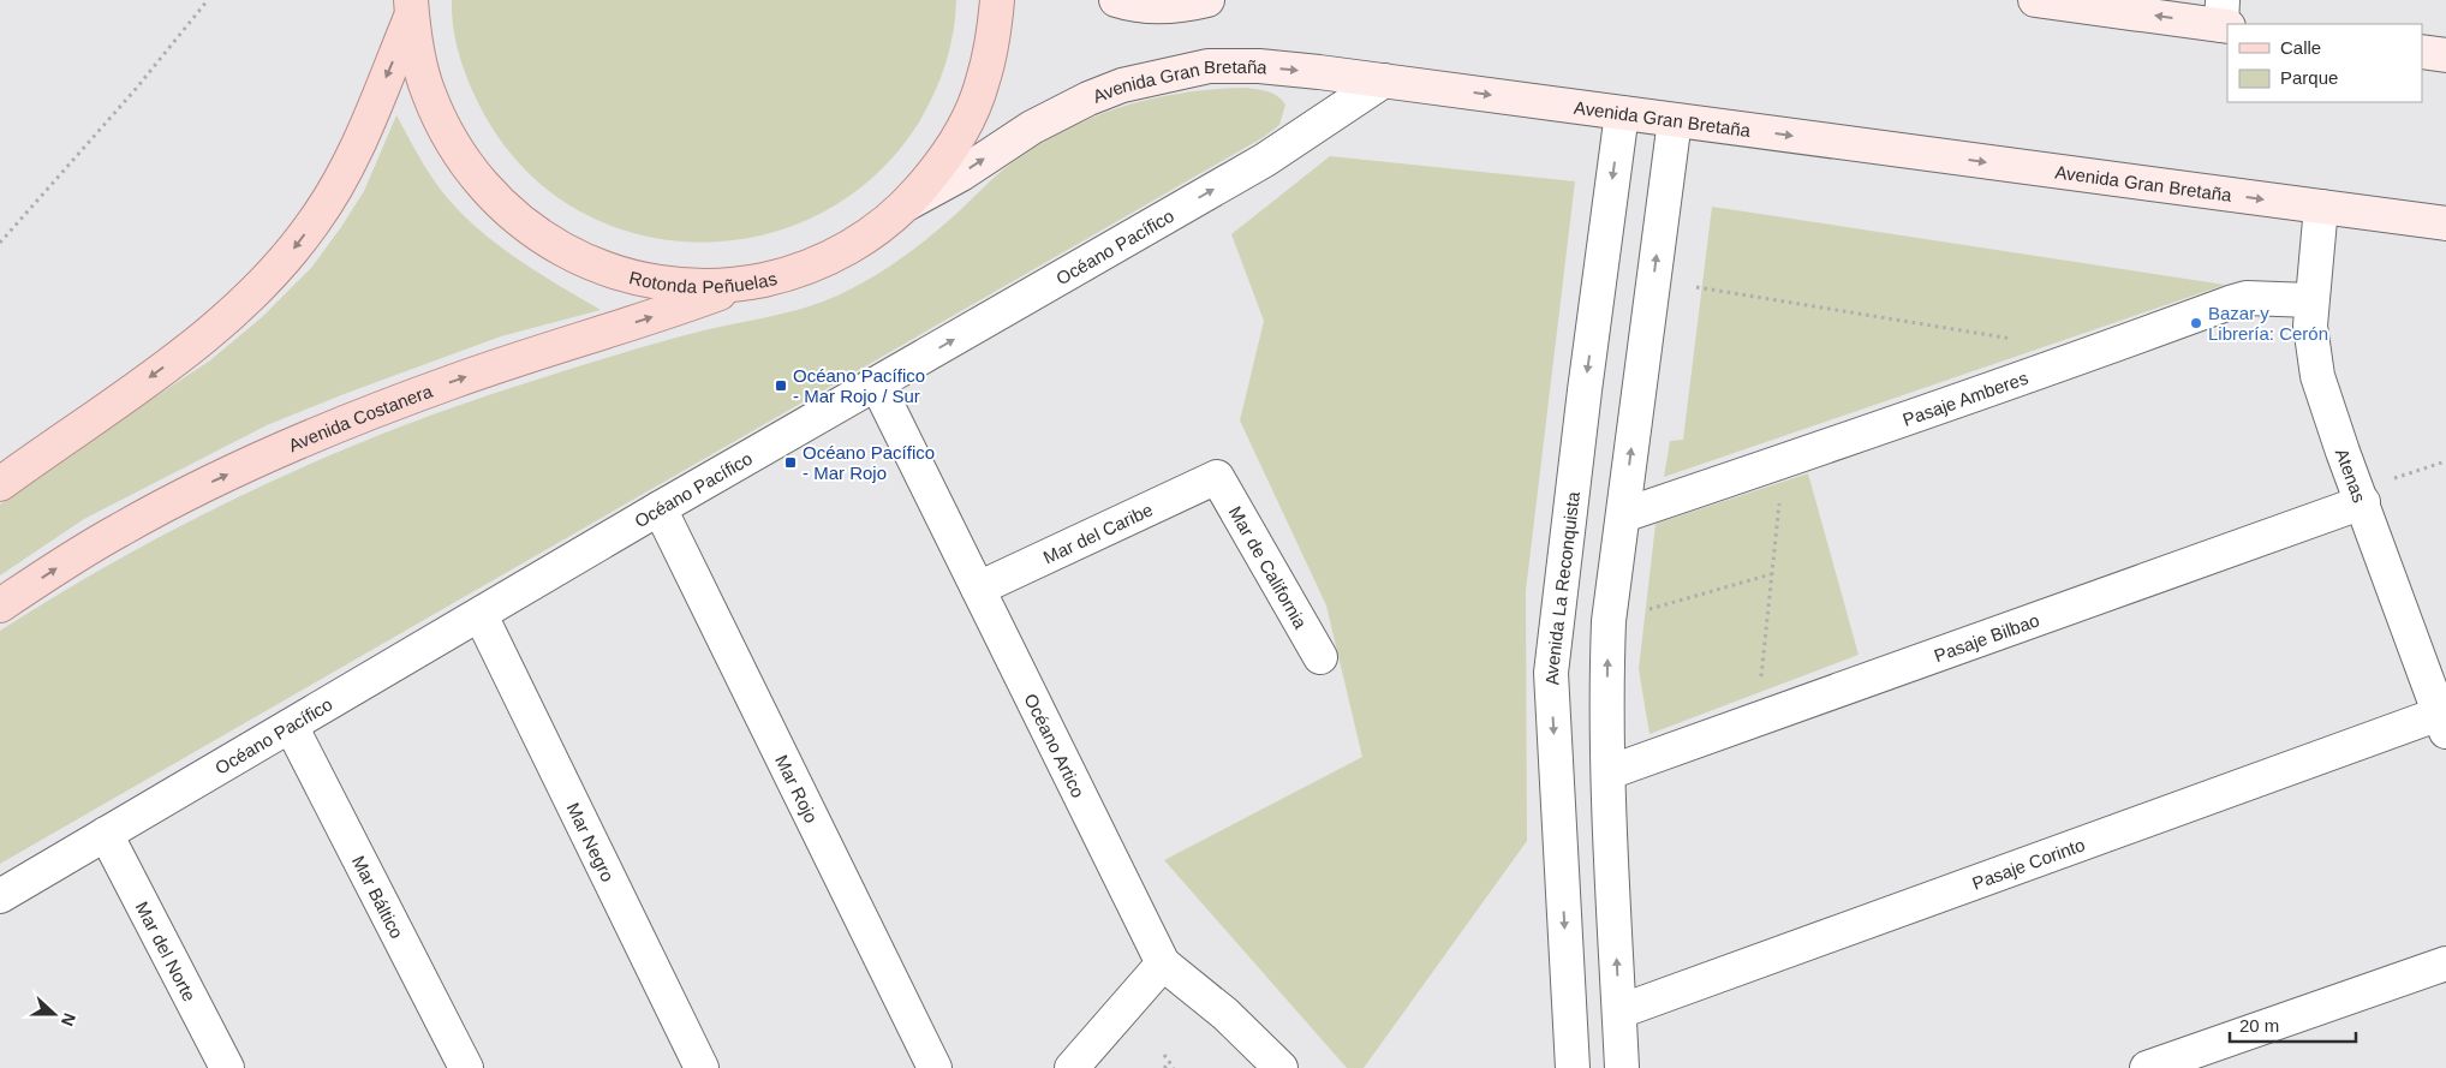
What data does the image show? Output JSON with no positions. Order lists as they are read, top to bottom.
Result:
{
  "streets": {
    "main road": ["Avenida Gran Bretaña", "Rotonda Peñuelas", "Avenida Costanera"],
    "street": [
      "Océano Pacífico",
      "Pasaje Amberes",
      "Atenas",
      "Mar del Caribe",
      "Mar de California",
      "Avenida La Reconquista",
      "Pasaje Bilbao",
      "Océano Artico",
      "Mar Rojo",
      "Mar Negro",
      "Pasaje Corinto",
      "Mar Báltico",
      "Mar del Norte"
    ]
  },
  "crossings": [
    ["Avenida Gran Bretaña", "Océano Pacífico"],
    ["Avenida Gran Bretaña", "Rotonda Peñuelas"],
    ["Avenida Gran Bretaña", "Atenas"],
    ["Avenida Gran Bretaña", "Avenida La Reconquista"],
    ["Océano Pacífico", "Océano Artico"],
    ["Océano Pacífico", "Mar Rojo"],
    ["Océano Pacífico", "Mar Negro"],
    ["Océano Pacífico", "Mar Báltico"],
    ["Océano Pacífico", "Mar del Norte"],
    ["Rotonda Peñuelas", "Avenida Costanera"],
    ["Pasaje Amberes", "Atenas"],
    ["Atenas", "Pasaje Bilbao"],
    ["Atenas", "Pasaje Corinto"],
    ["Mar del Caribe", "Mar de California"],
    ["Mar del Caribe", "Océano Artico"]
  ],
  "one_way": ["Avenida Gran Bretaña", "Océano Pacífico", "Avenida Costanera"],
  "places": {
    "other": ["Bazar y Librería: Cerón"],
    "transit": ["Océano Pacífico - Mar Rojo / Sur", "Océano Pacífico - Mar Rojo"]
  },
  "legend": ["Calle", "Parque"],
  "scale_bar": "20 m",
  "north": "right"
}
